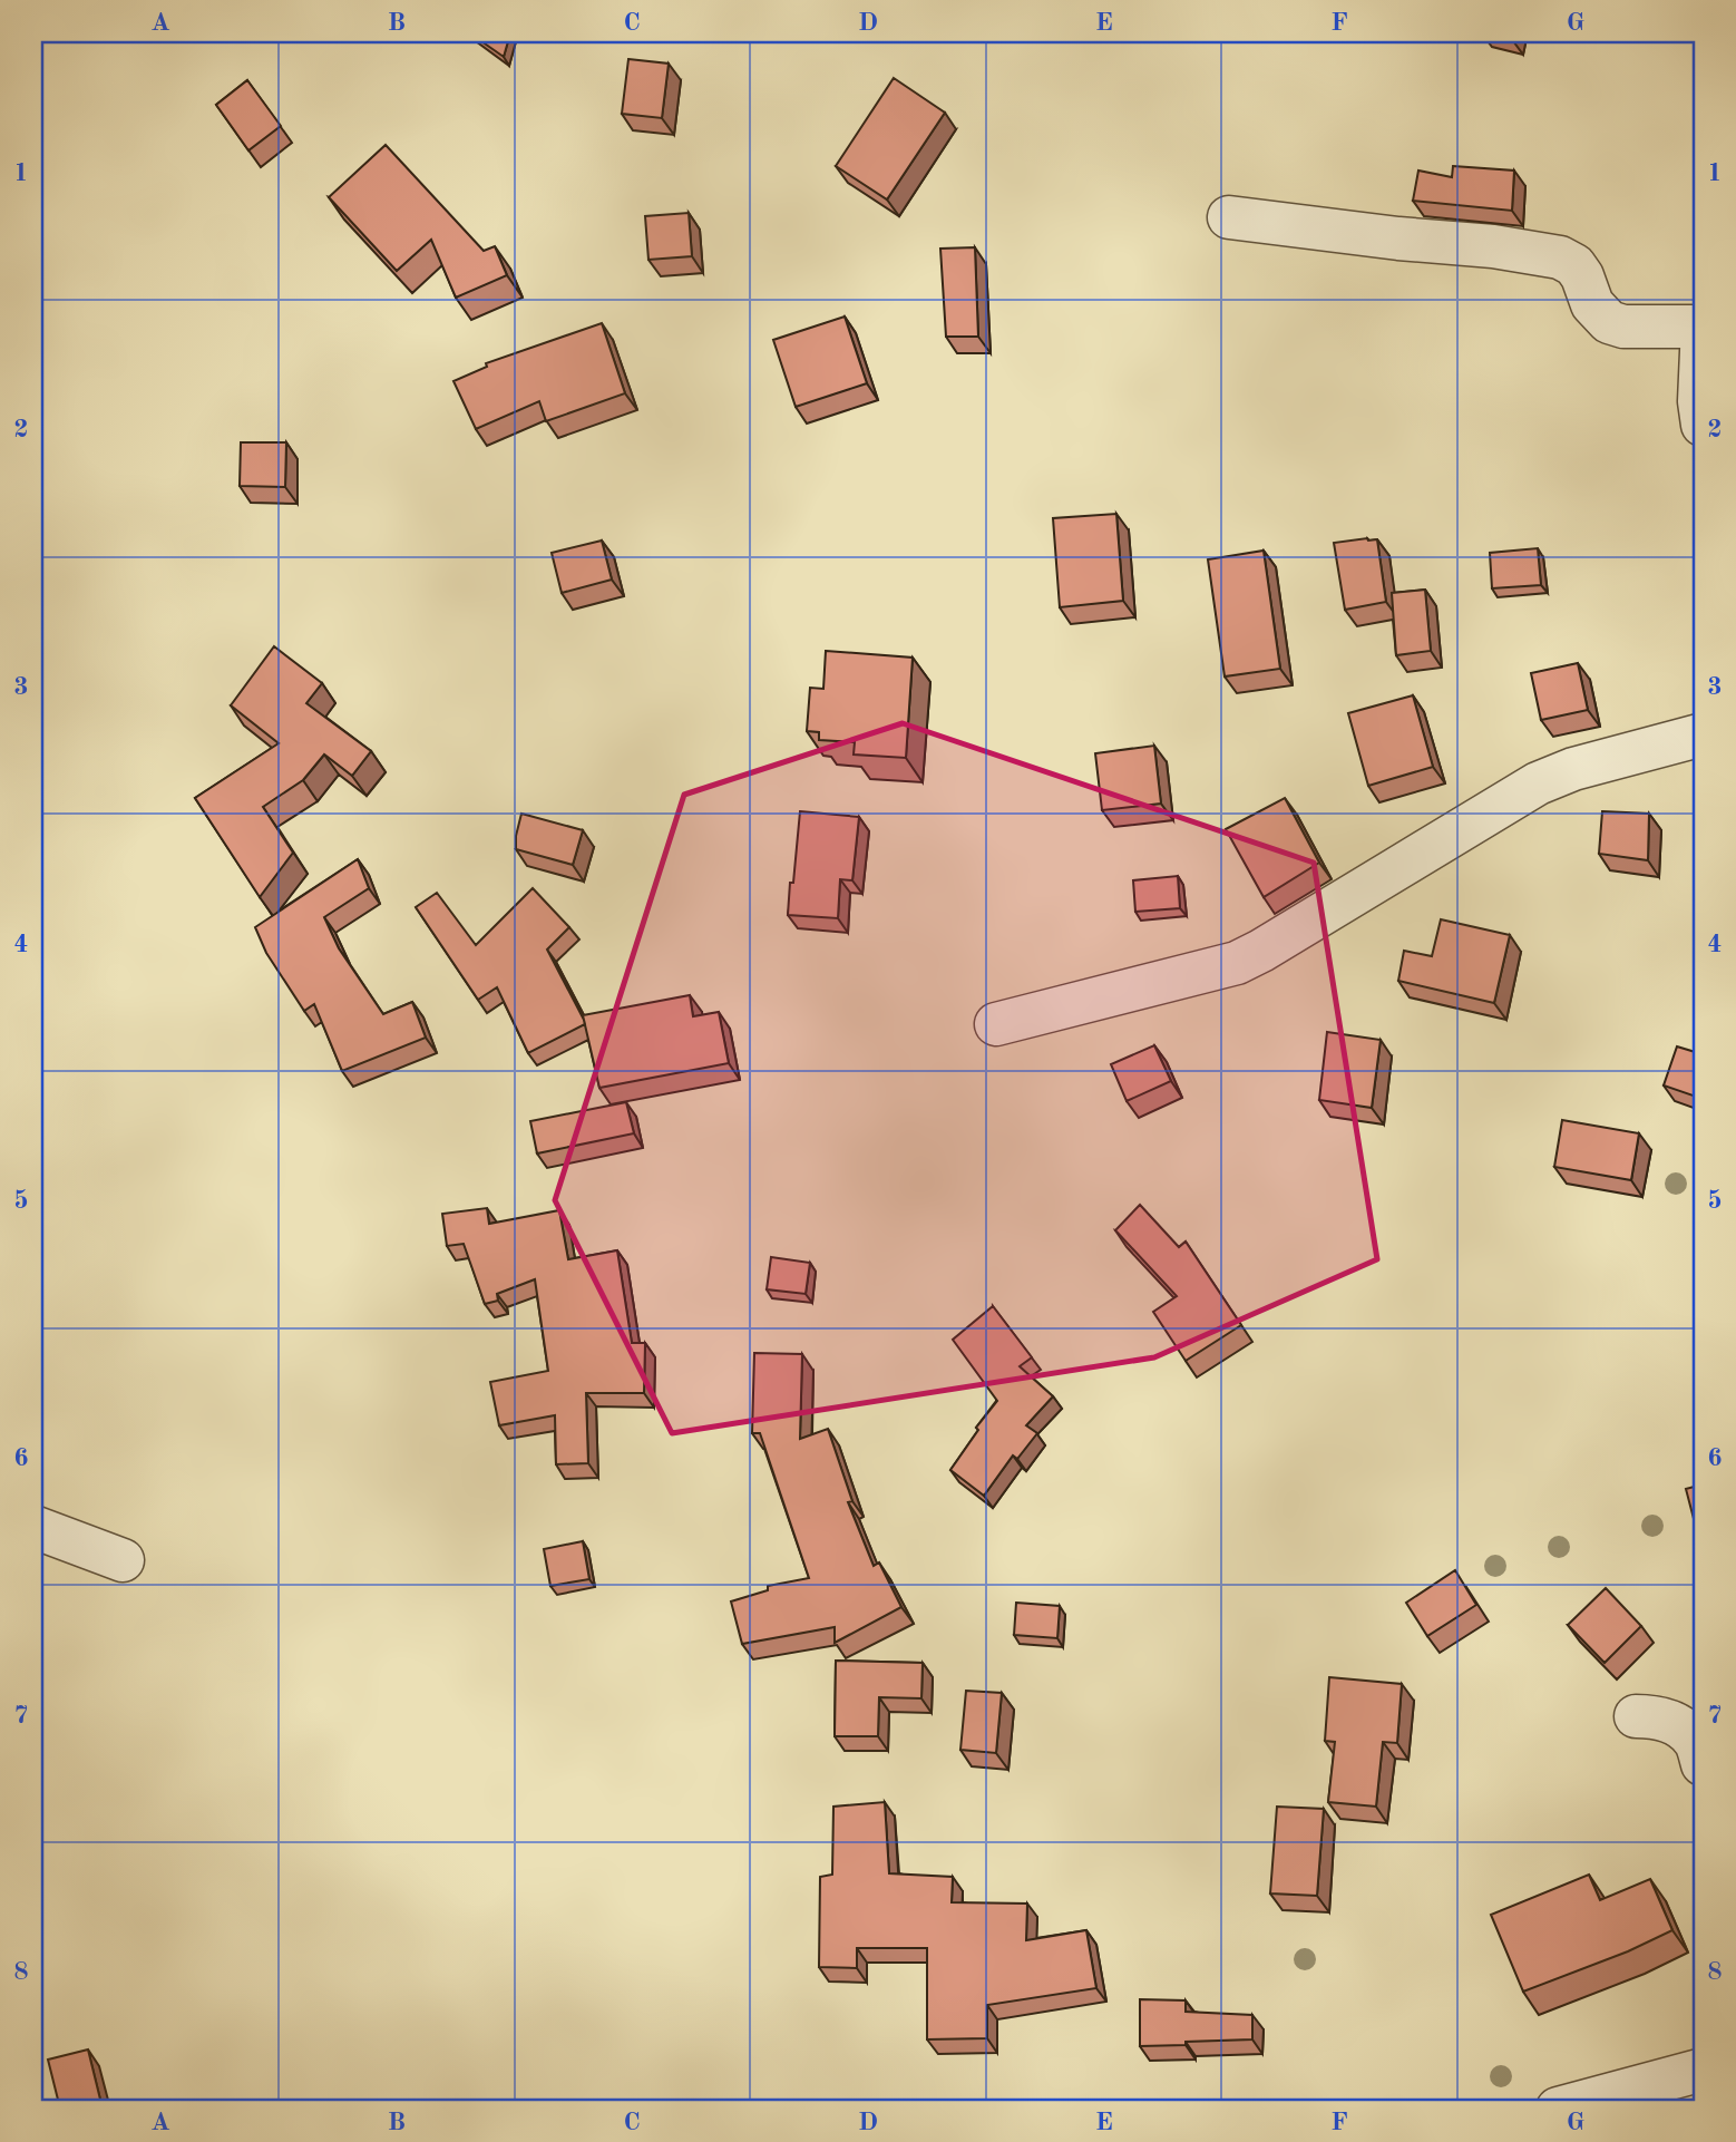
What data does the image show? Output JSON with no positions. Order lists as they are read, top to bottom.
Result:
{
  "grid": {
    "columns": [
      "A",
      "B",
      "C",
      "D",
      "E",
      "F",
      "G"
    ],
    "rows": [
      "1",
      "2",
      "3",
      "4",
      "5",
      "6",
      "7",
      "8"
    ]
  }
}
